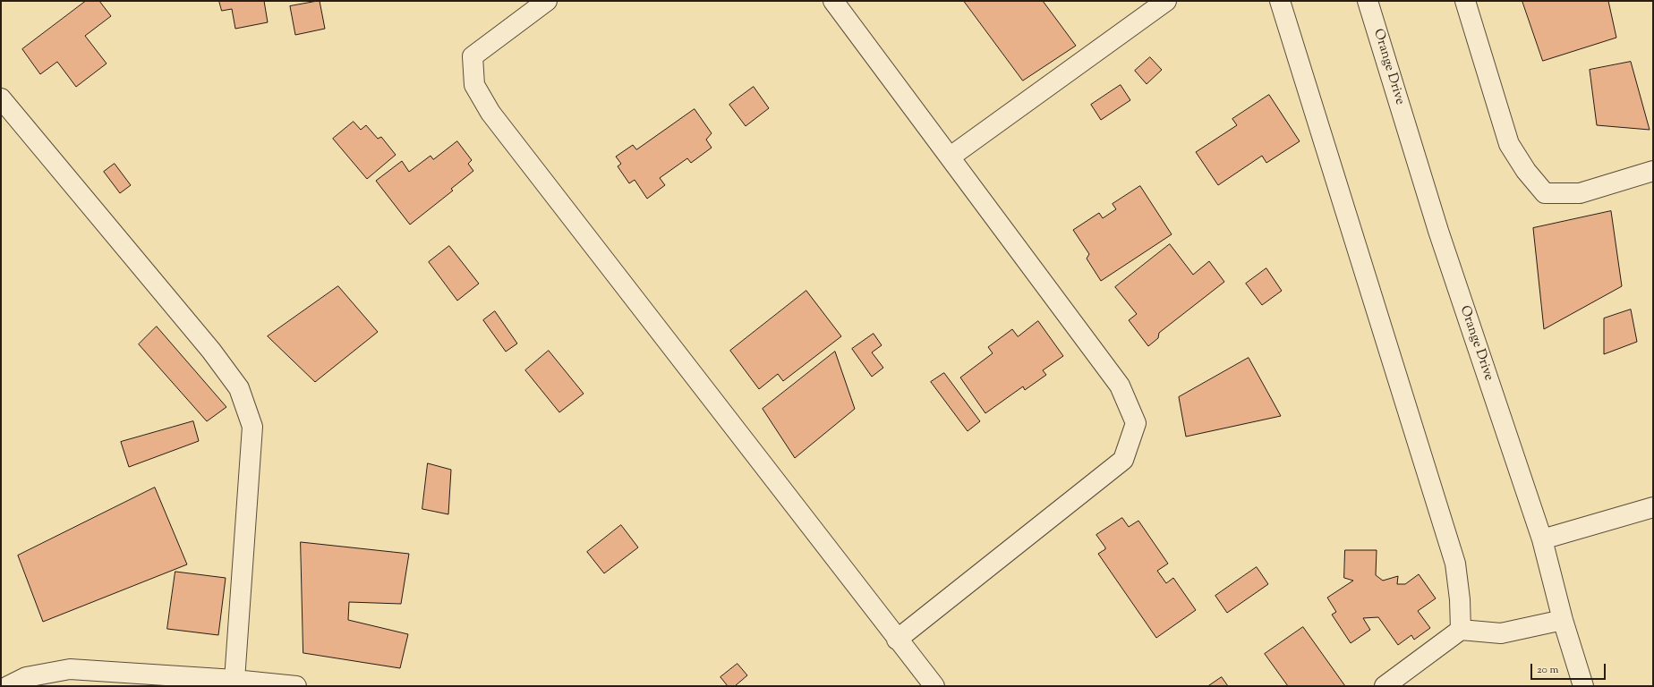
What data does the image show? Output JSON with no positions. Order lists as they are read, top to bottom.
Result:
{
  "streets": {
    "street": ["Orange Drive"]
  },
  "scale_bar": "20 m"
}
